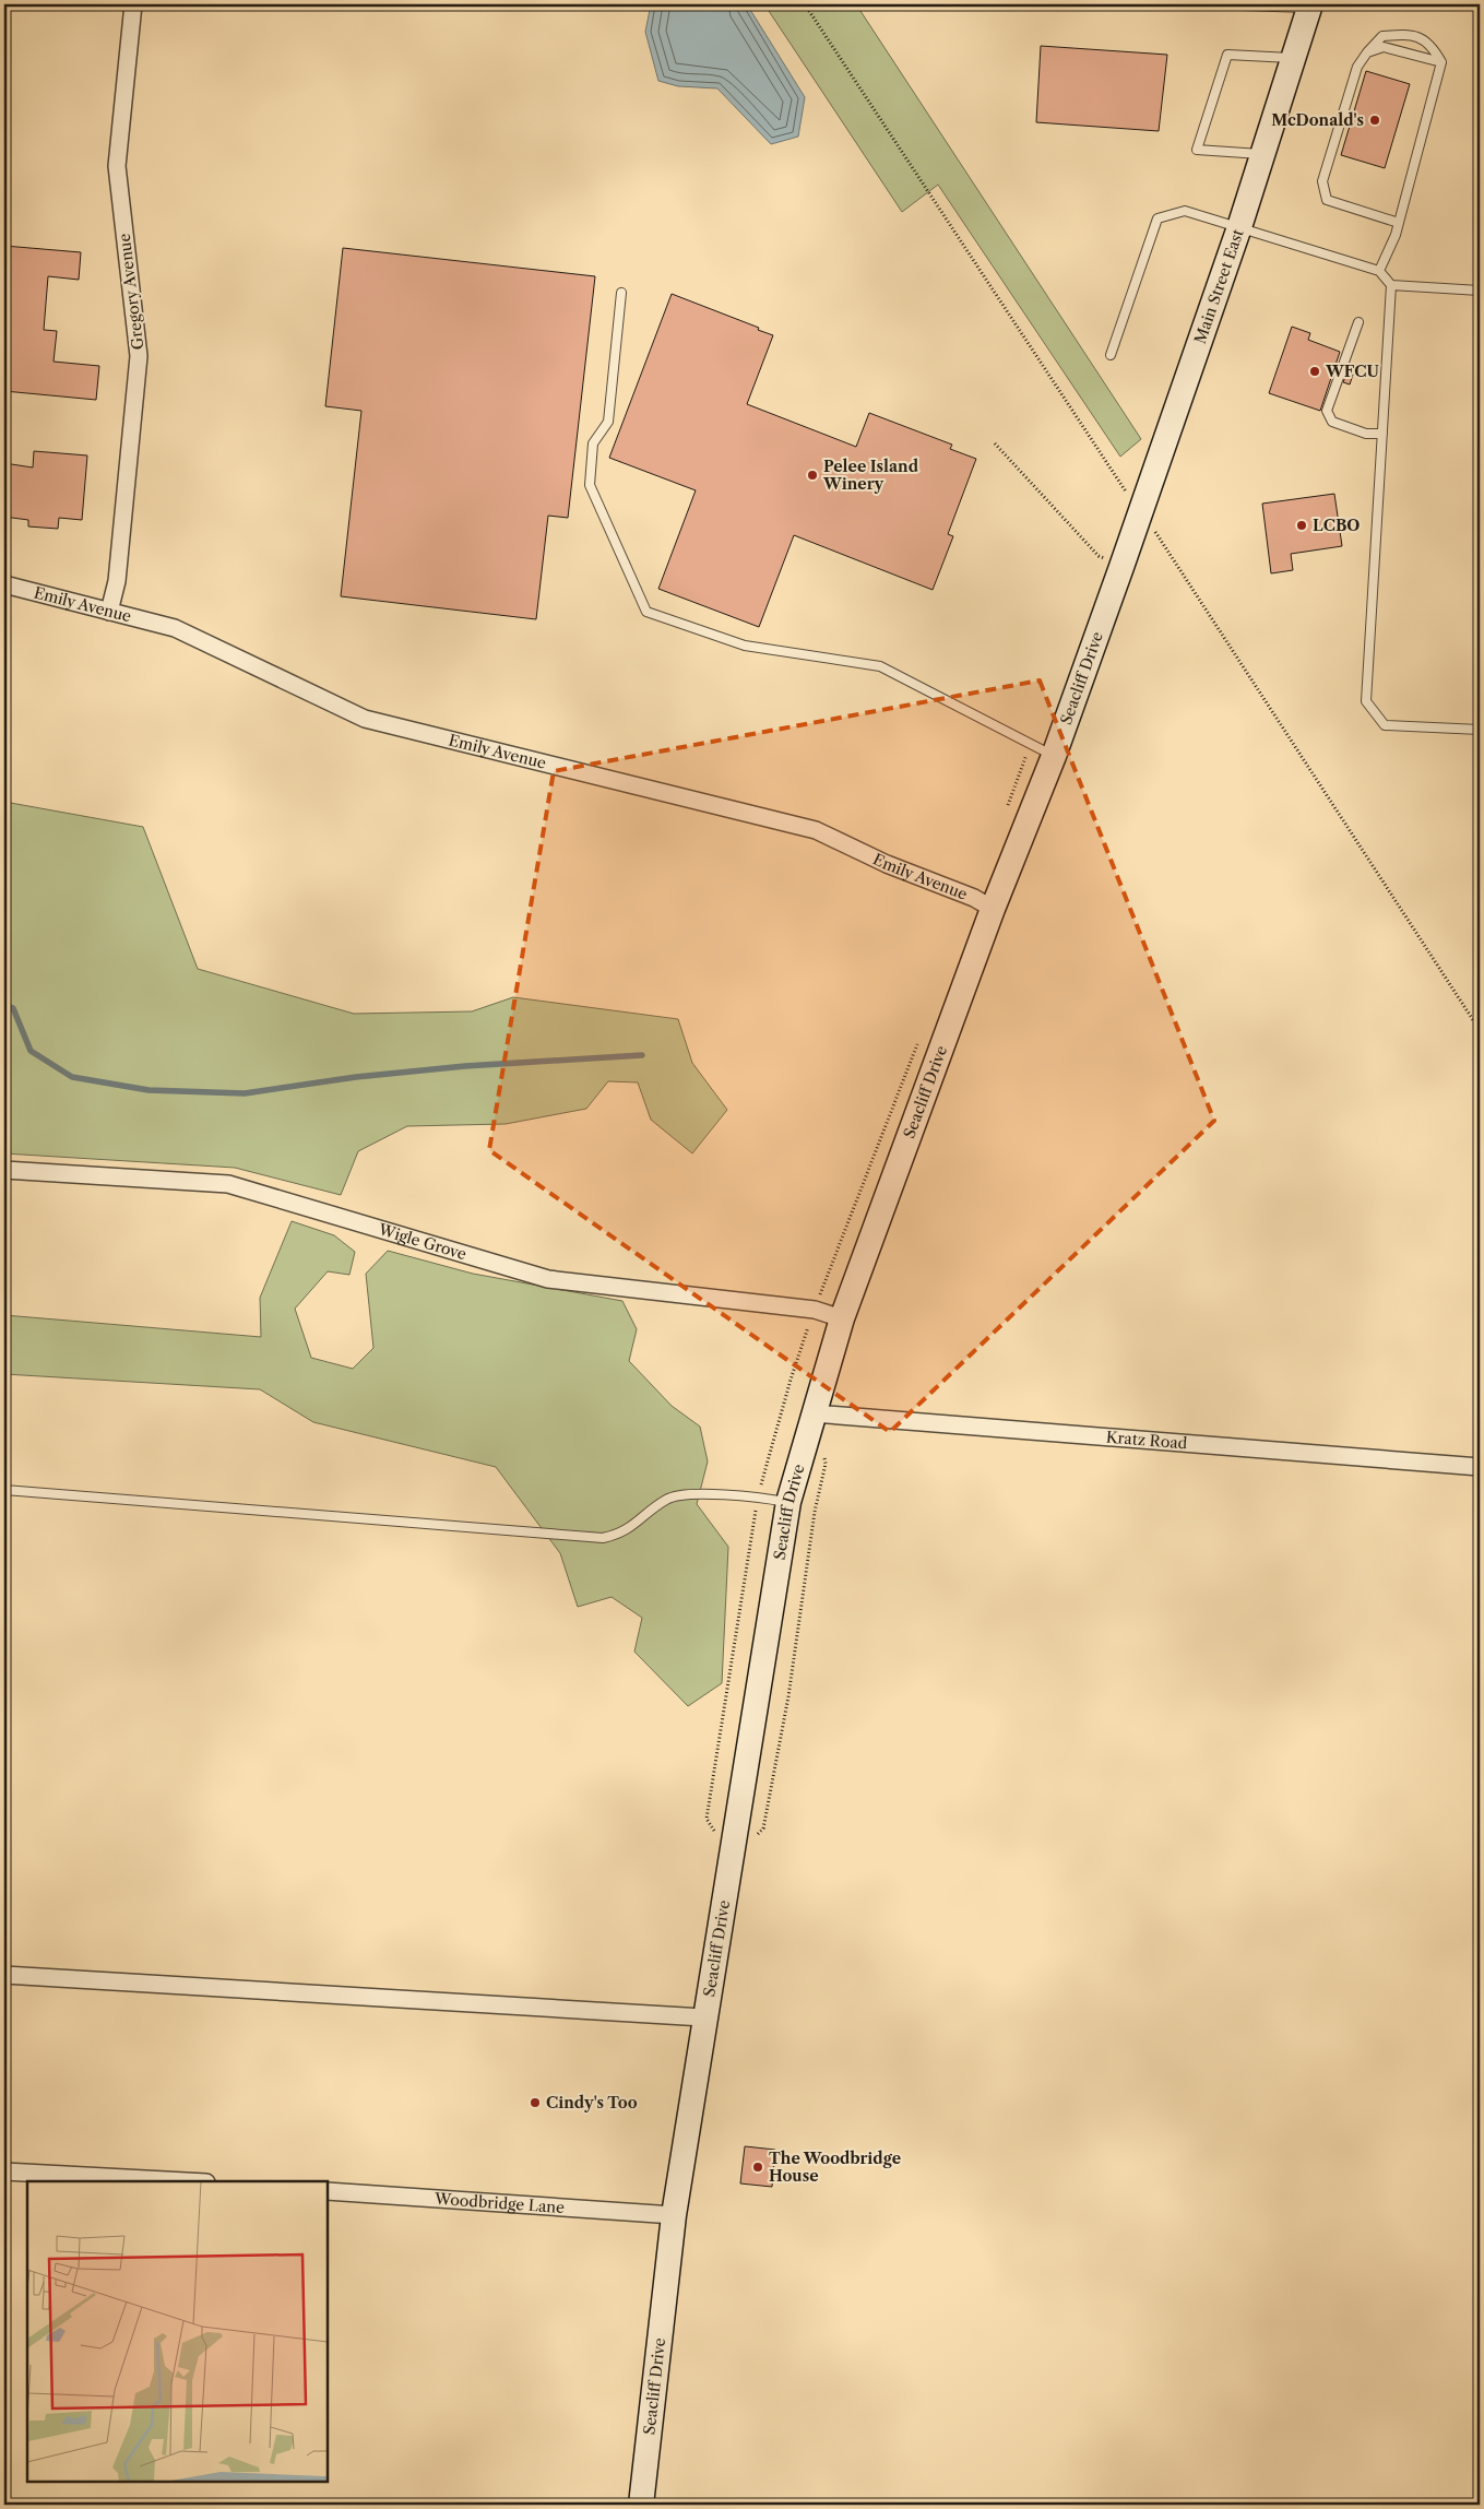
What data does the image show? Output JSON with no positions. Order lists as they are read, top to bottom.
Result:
{
  "streets": {
    "main road": ["Main Street East", "Seacliff Drive"],
    "street": [
      "Gregory Avenue",
      "Emily Avenue",
      "Wigle Grove",
      "Kratz Road",
      "Woodbridge Lane"
    ]
  },
  "crossings": [
    ["Main Street East", "Seacliff Drive"],
    ["Gregory Avenue", "Emily Avenue"],
    ["Emily Avenue", "Seacliff Drive"],
    ["Seacliff Drive", "Wigle Grove"],
    ["Seacliff Drive", "Kratz Road"],
    ["Seacliff Drive", "Woodbridge Lane"]
  ],
  "places": [
    "McDonald's",
    "WFCU",
    "Pelee Island Winery",
    "LCBO",
    "Cindy's Too",
    "The Woodbridge House"
  ]
}
